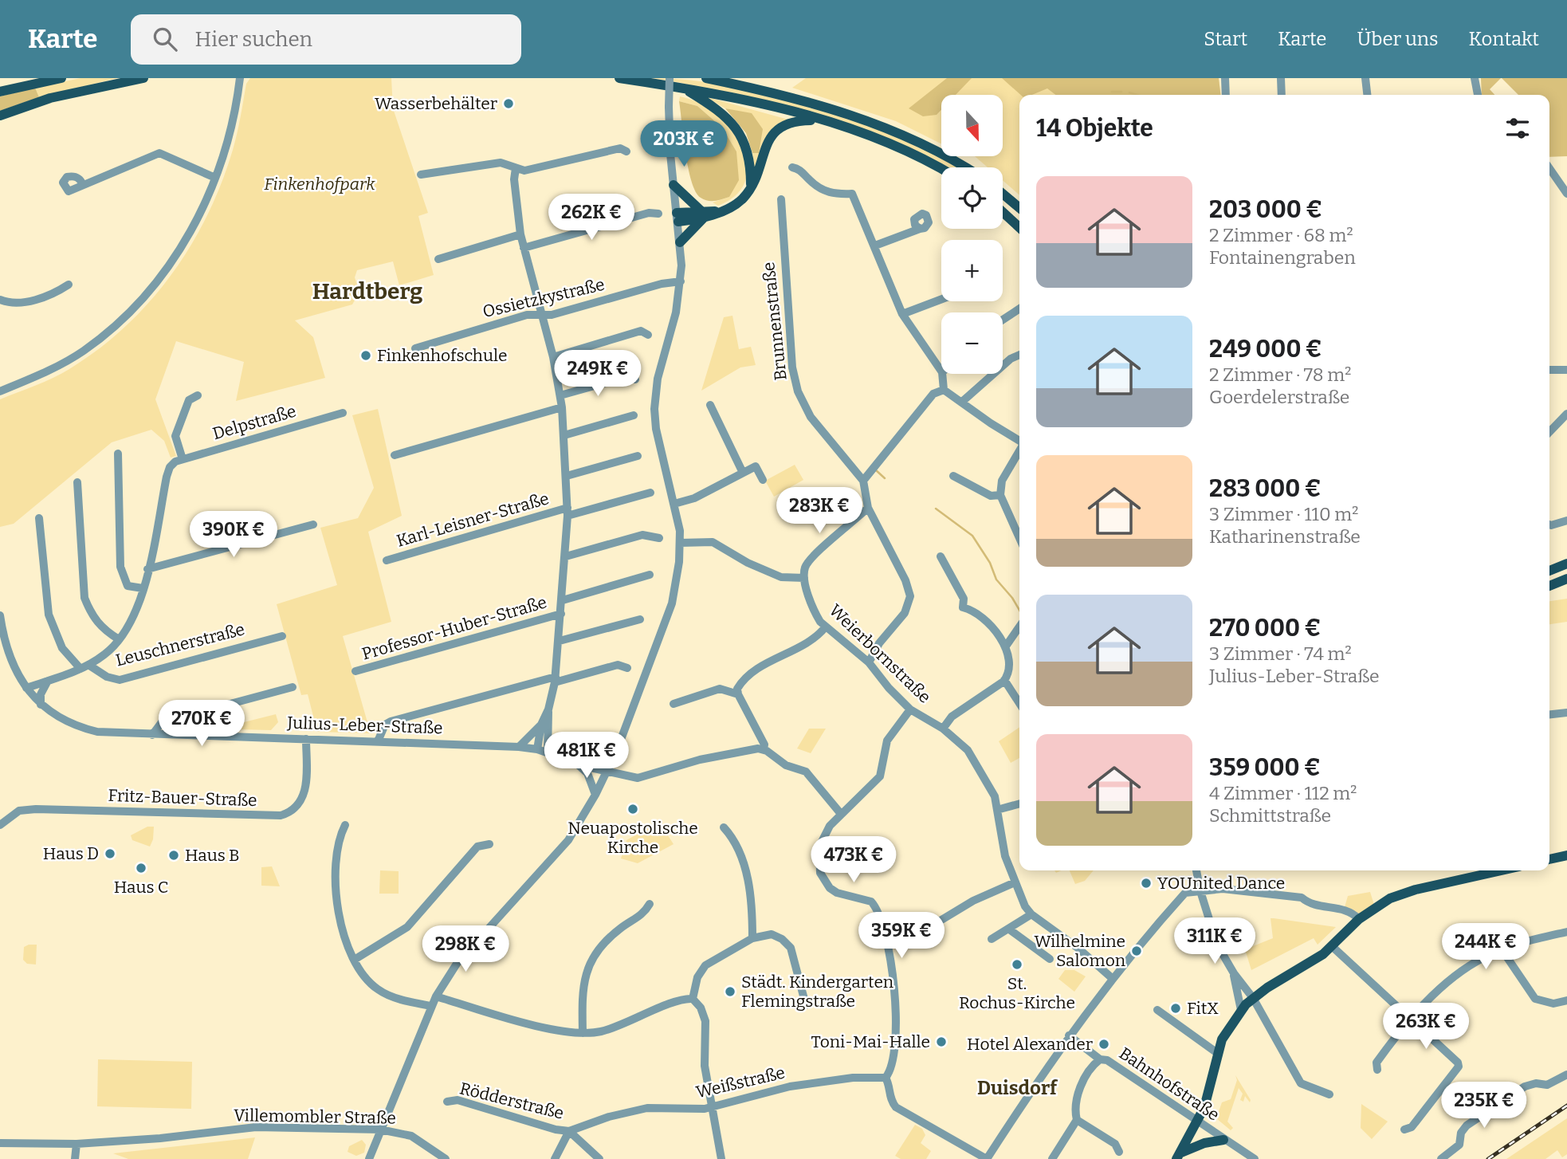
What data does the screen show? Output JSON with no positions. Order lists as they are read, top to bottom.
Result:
{
  "streets": {
    "street": [
      "Ossietzkystraße",
      "Brunnenstraße",
      "Delpstraße",
      "Karl-Leisner-Straße",
      "Professor-Huber-Straße",
      "Leuschnerstraße",
      "Weierbornstraße",
      "Julius-Leber-Straße",
      "Fritz-Bauer-Straße",
      "Weißstraße",
      "Bahnhofstraße",
      "Rödderstraße",
      "Villemombler Straße"
    ]
  },
  "crossings": [
    ["Brunnenstraße", "Weierbornstraße"],
    ["Julius-Leber-Straße", "Fritz-Bauer-Straße"],
    ["Weißstraße", "Rödderstraße"]
  ],
  "districts": ["Hardtberg", "Duisdorf"],
  "parks": ["Finkenhofpark"],
  "places": [
    "Wasserbehälter",
    "Finkenhofschule",
    "Neuapostolische Kirche",
    "Haus D",
    "Haus B",
    "Haus C",
    "YOUnited Dance",
    "Wilhelmine Salomon",
    "St. Rochus-Kirche",
    "Städt. Kindergarten Flemingstraße",
    "FitX",
    "Toni-Mai-Halle",
    "Hotel Alexander"
  ],
  "north": "bottom",
  "page": {
    "header": "Karte",
    "search": "Hier suchen",
    "nav": [
      "Start",
      "Karte",
      "Über uns",
      "Kontakt"
    ],
    "map_buttons": ["+", "−"],
    "heading": "14 Objekte",
    "price": [
      "203K €",
      "262K €",
      "249K €",
      "283K €",
      "390K €",
      "270K €",
      "481K €",
      "473K €",
      "359K €",
      "311K €",
      "244K €",
      "298K €",
      "263K €",
      "235K €"
    ],
    "list": [
      {
        "name": "203 000 €",
        "note": "2 Zimmer · 68 m² · Fontainengraben"
      },
      {
        "name": "249 000 €",
        "note": "2 Zimmer · 78 m² · Goerdelerstraße"
      },
      {
        "name": "283 000 €",
        "note": "3 Zimmer · 110 m² · Katharinenstraße"
      },
      {
        "name": "270 000 €",
        "note": "3 Zimmer · 74 m² · Julius-Leber-Straße"
      },
      {
        "name": "359 000 €",
        "note": "4 Zimmer · 112 m² · Schmittstraße"
      }
    ]
  }
}
